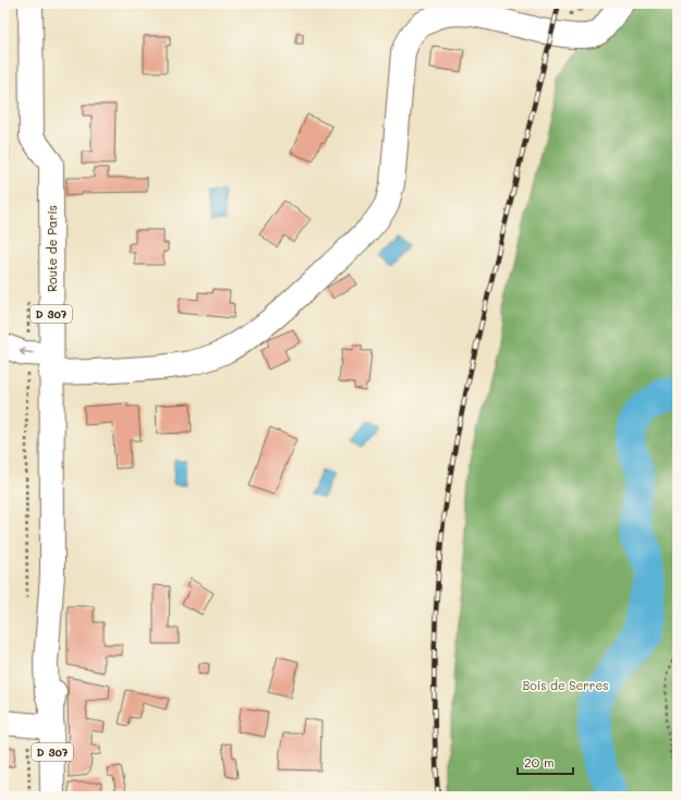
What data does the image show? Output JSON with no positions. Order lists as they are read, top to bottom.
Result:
{
  "streets": {
    "street": ["Route de Paris", "D 307"]
  },
  "parks": ["Bois de Serres"],
  "scale_bar": "20 m"
}
